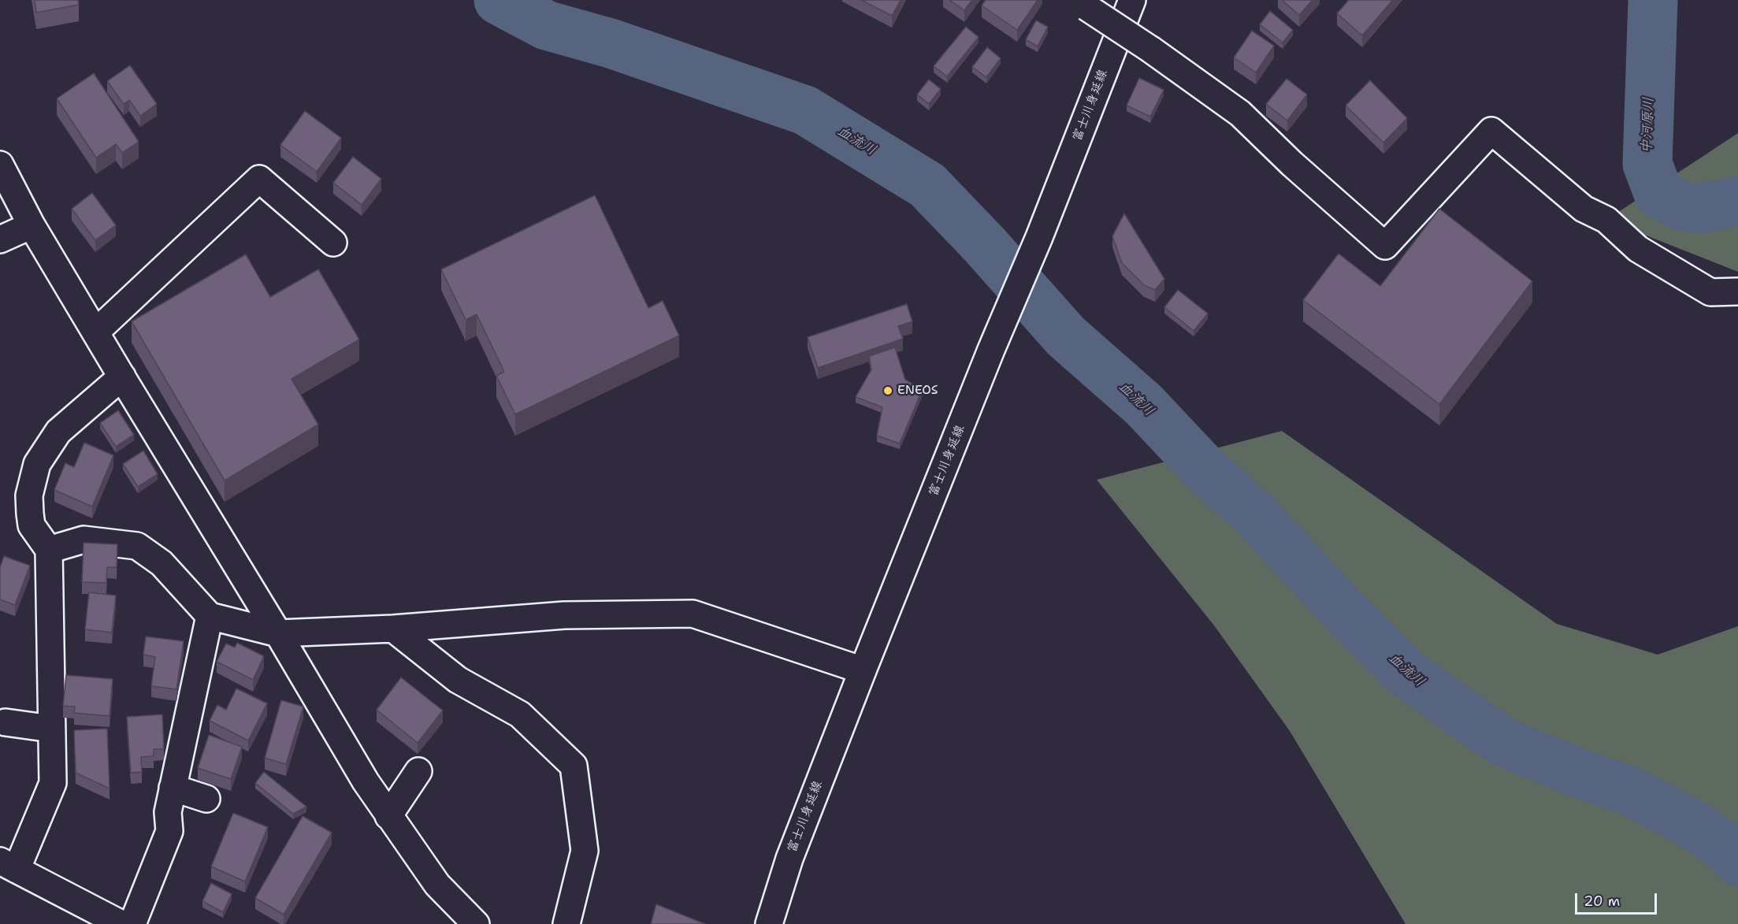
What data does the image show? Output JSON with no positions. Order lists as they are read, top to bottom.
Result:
{
  "streets": {
    "street": ["富士川身延線"]
  },
  "water": ["中河原川", "血流川"],
  "places": ["ENEOS"],
  "scale_bar": "20 m"
}
